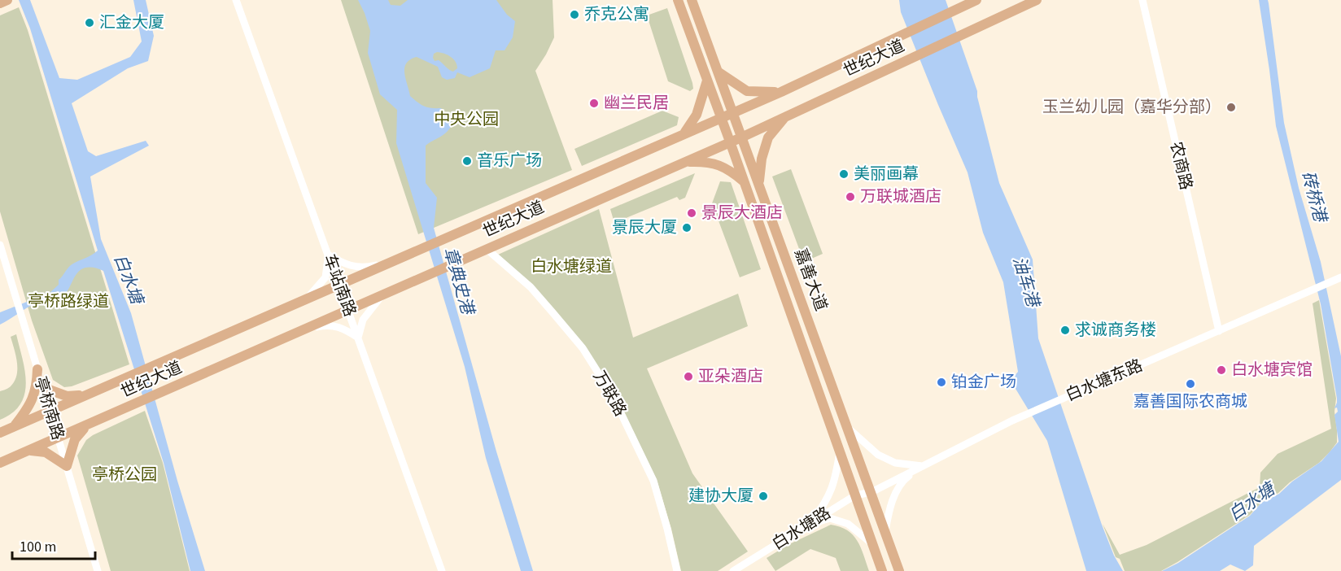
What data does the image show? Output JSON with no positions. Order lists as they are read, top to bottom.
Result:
{
  "streets": {
    "main road": ["世纪大道", "嘉善大道"],
    "street": [
      "农商路",
      "车站南路",
      "白水塘东路",
      "万联路",
      "亭桥南路",
      "白水塘路"
    ]
  },
  "crossings": [
    ["世纪大道", "嘉善大道"],
    ["世纪大道", "车站南路"],
    ["世纪大道", "万联路"],
    ["世纪大道", "亭桥南路"],
    ["农商路", "白水塘东路"],
    ["嘉善大道", "白水塘东路"],
    ["嘉善大道", "白水塘路"],
    ["白水塘东路", "白水塘路"]
  ],
  "water": [
    "砖桥港",
    "白水塘",
    "章典史港",
    "油车港"
  ],
  "parks": [
    "中央公园",
    "白水塘绿道",
    "亭桥路绿道",
    "亭桥公园"
  ],
  "places": [
    "乔克公寓",
    "汇金大厦",
    "幽兰民居",
    "玉兰幼儿园（嘉华分部）",
    "音乐广场",
    "美丽画幕",
    "万联城酒店",
    "景辰大酒店",
    "景辰大厦",
    "求诚商务楼",
    "白水塘宾馆",
    "亚朵酒店",
    "铂金广场",
    "嘉善国际农商城",
    "建协大厦"
  ],
  "scale_bar": "100 m"
}
